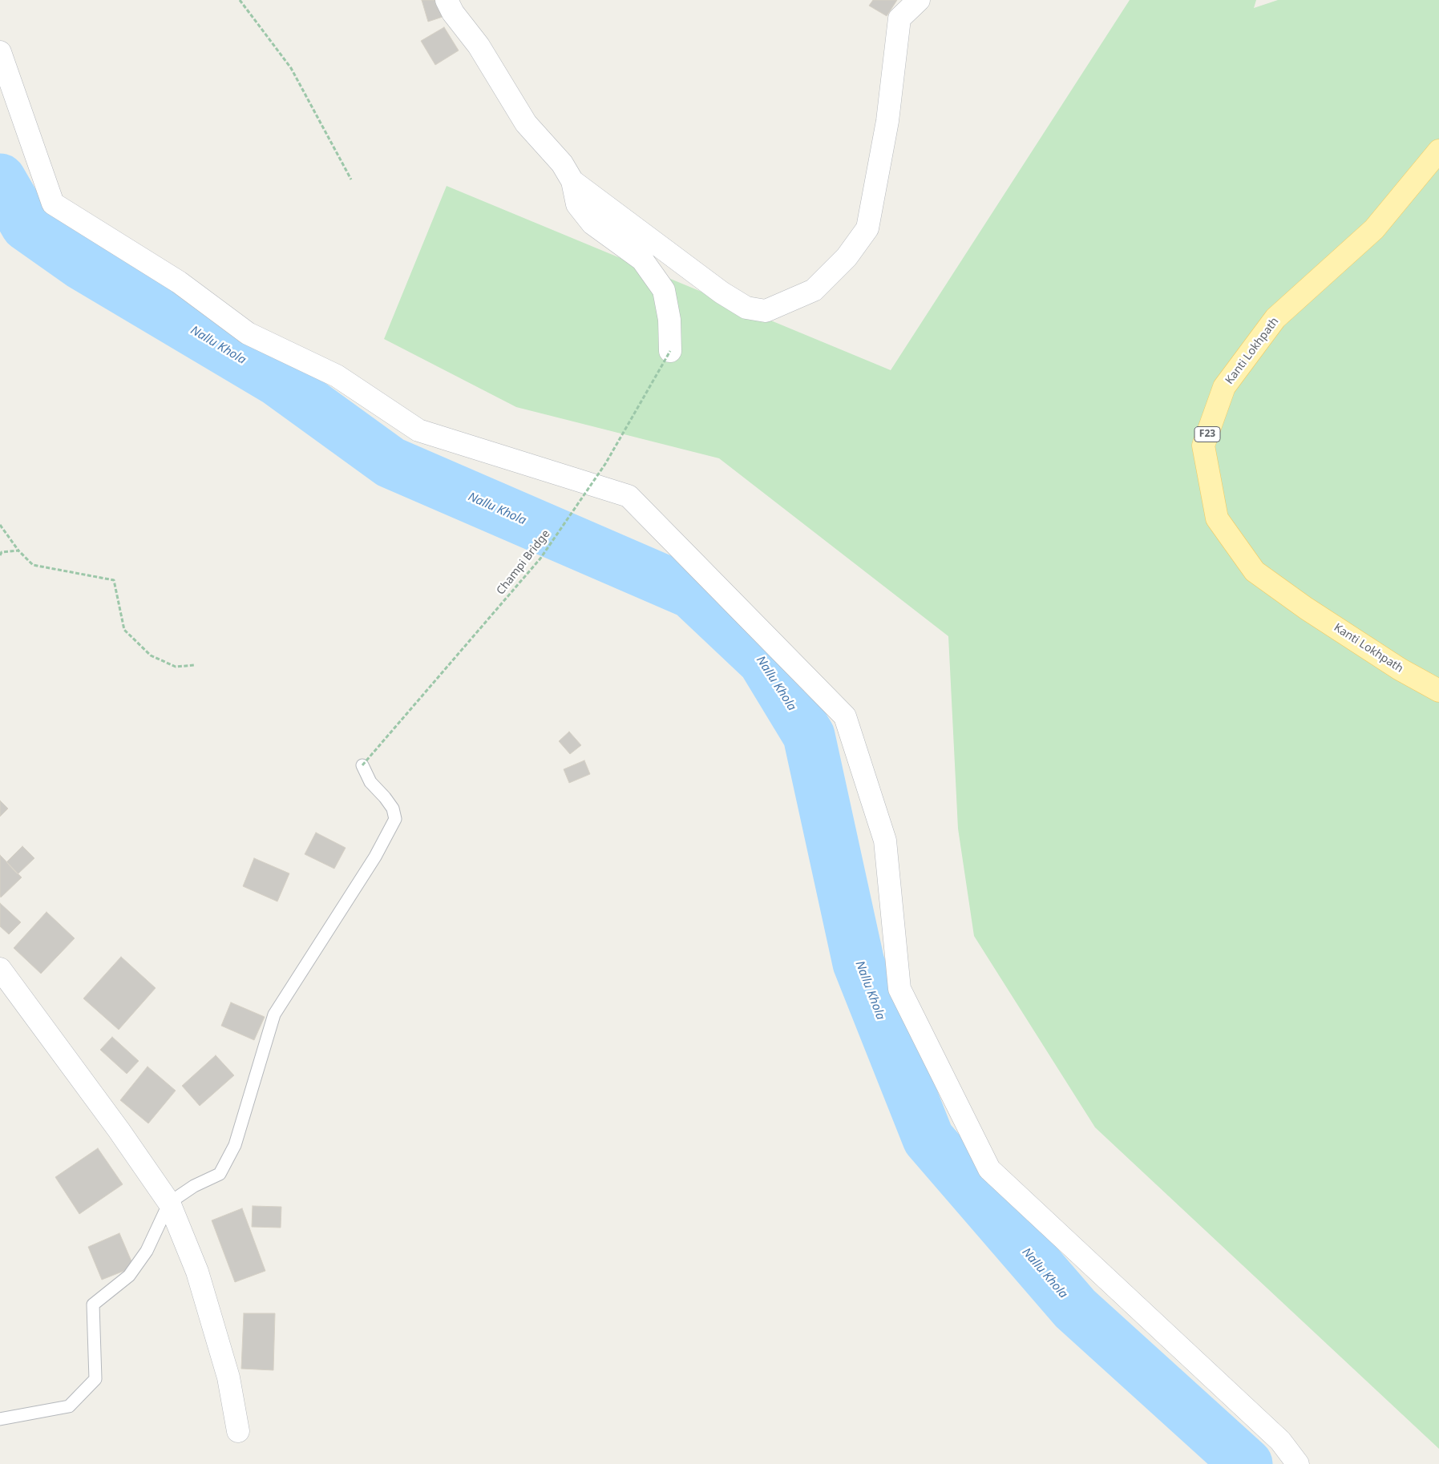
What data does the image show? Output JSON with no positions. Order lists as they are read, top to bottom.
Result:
{
  "streets": {
    "main road": ["Kanti Lokhpath", "F23"],
    "path": ["Champi Bridge"]
  },
  "water": ["Nallu Khola"]
}
